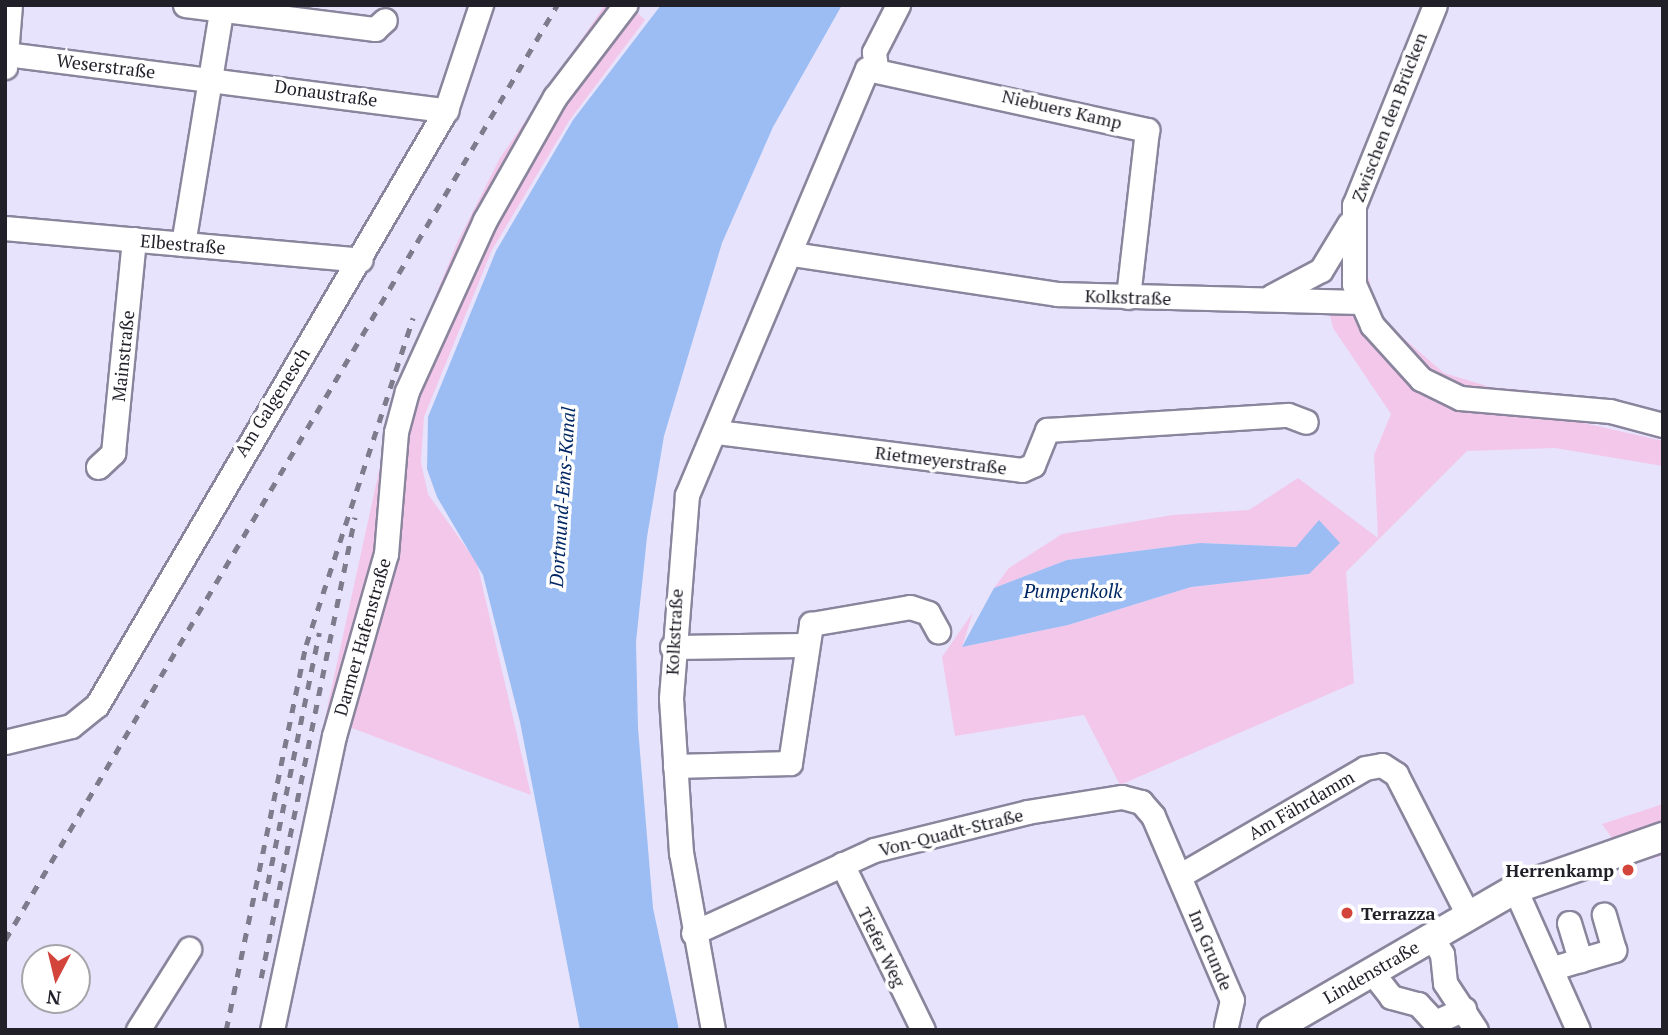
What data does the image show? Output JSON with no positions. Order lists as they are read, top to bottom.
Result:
{
  "streets": {
    "main road": ["Lindenstraße"],
    "street": [
      "Weserstraße",
      "Donaustraße",
      "Niebuers Kamp",
      "Zwischen den Brücken",
      "Elbestraße",
      "Kolkstraße",
      "Mainstraße",
      "Am Galgenesch",
      "Rietmeyerstraße",
      "Darmer Hafenstraße",
      "Am Fährdamm",
      "Von-Quadt-Straße",
      "Tiefer Weg",
      "Im Grunde"
    ]
  },
  "crossings": [
    ["Weserstraße", "Donaustraße"],
    ["Donaustraße", "Am Galgenesch"],
    ["Niebuers Kamp", "Kolkstraße"],
    ["Zwischen den Brücken", "Kolkstraße"],
    ["Elbestraße", "Mainstraße"],
    ["Elbestraße", "Am Galgenesch"],
    ["Kolkstraße", "Rietmeyerstraße"],
    ["Kolkstraße", "Von-Quadt-Straße"],
    ["Am Fährdamm", "Von-Quadt-Straße"],
    ["Am Fährdamm", "Im Grunde"],
    ["Am Fährdamm", "Lindenstraße"],
    ["Von-Quadt-Straße", "Tiefer Weg"],
    ["Von-Quadt-Straße", "Im Grunde"]
  ],
  "water": ["Dortmund-Ems-Kanal", "Pumpenkolk"],
  "places": ["Herrenkamp", "Terrazza"],
  "north": "bottom"
}
